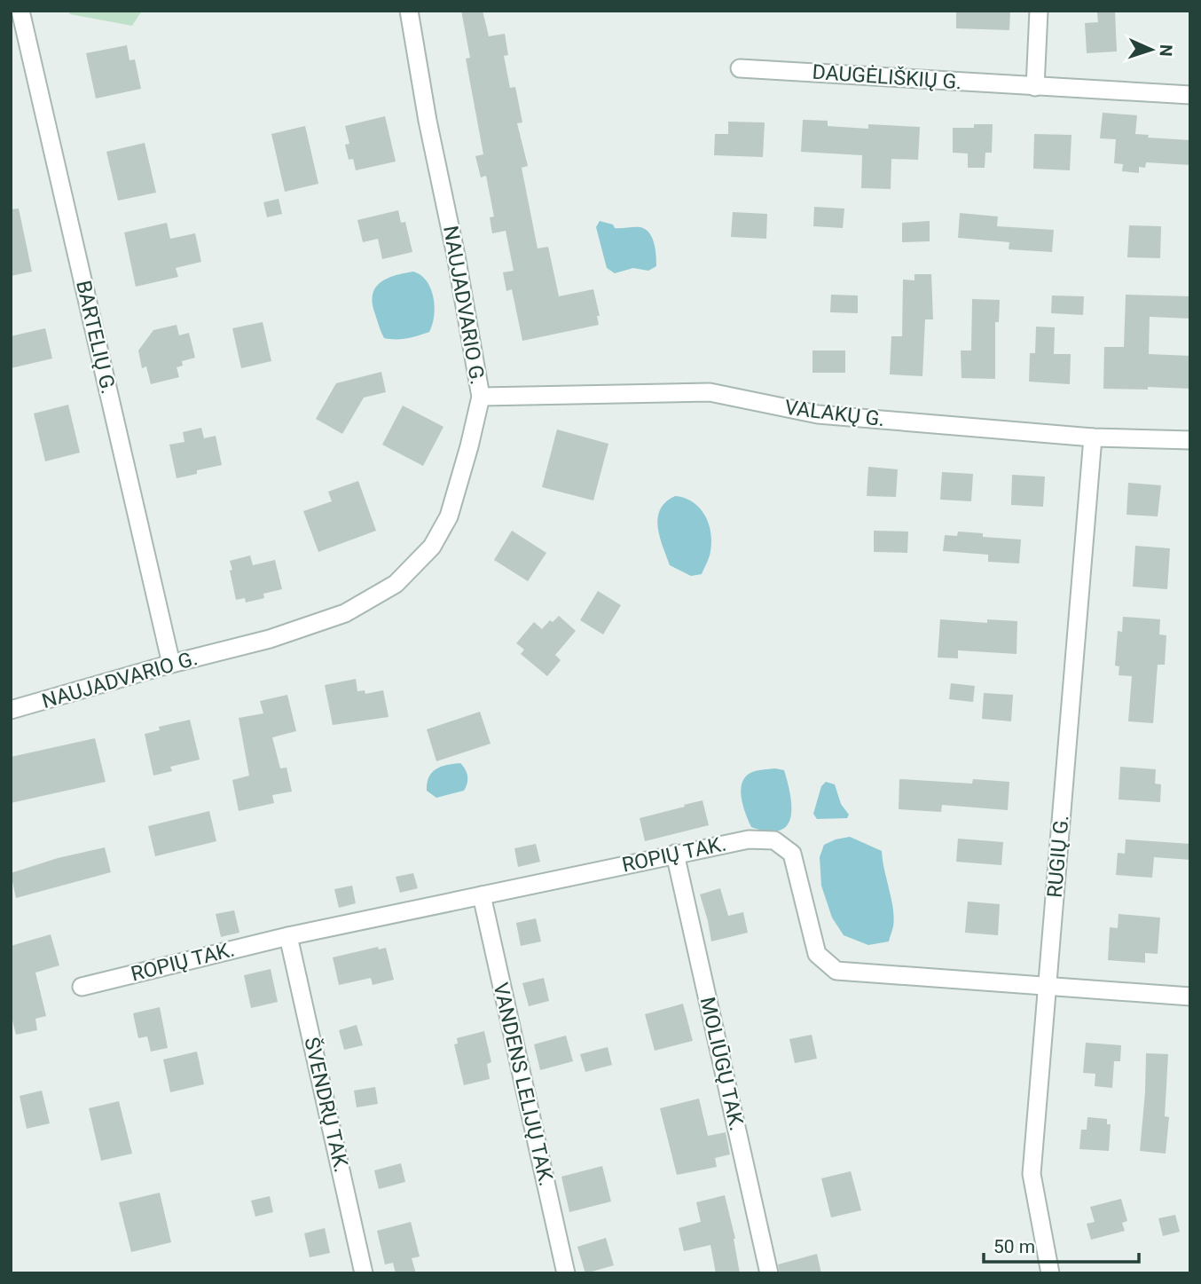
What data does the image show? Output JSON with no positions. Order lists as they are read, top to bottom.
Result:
{
  "streets": {
    "street": [
      "DAUGĖLIŠKIŲ G.",
      "NAUJADVARIO G.",
      "BARTELIŲ G.",
      "VALAKŲ G.",
      "ROPIŲ TAK.",
      "RUGIŲ G.",
      "MOLIŪGŲ TAK.",
      "VANDENS LELIJŲ TAK.",
      "ŠVENDRŲ TAK."
    ]
  },
  "crossings": [
    ["NAUJADVARIO G.", "BARTELIŲ G."],
    ["NAUJADVARIO G.", "VALAKŲ G."],
    ["VALAKŲ G.", "RUGIŲ G."],
    ["ROPIŲ TAK.", "RUGIŲ G."],
    ["ROPIŲ TAK.", "MOLIŪGŲ TAK."],
    ["ROPIŲ TAK.", "VANDENS LELIJŲ TAK."],
    ["ROPIŲ TAK.", "ŠVENDRŲ TAK."]
  ],
  "scale_bar": "50 m",
  "north": "right"
}
